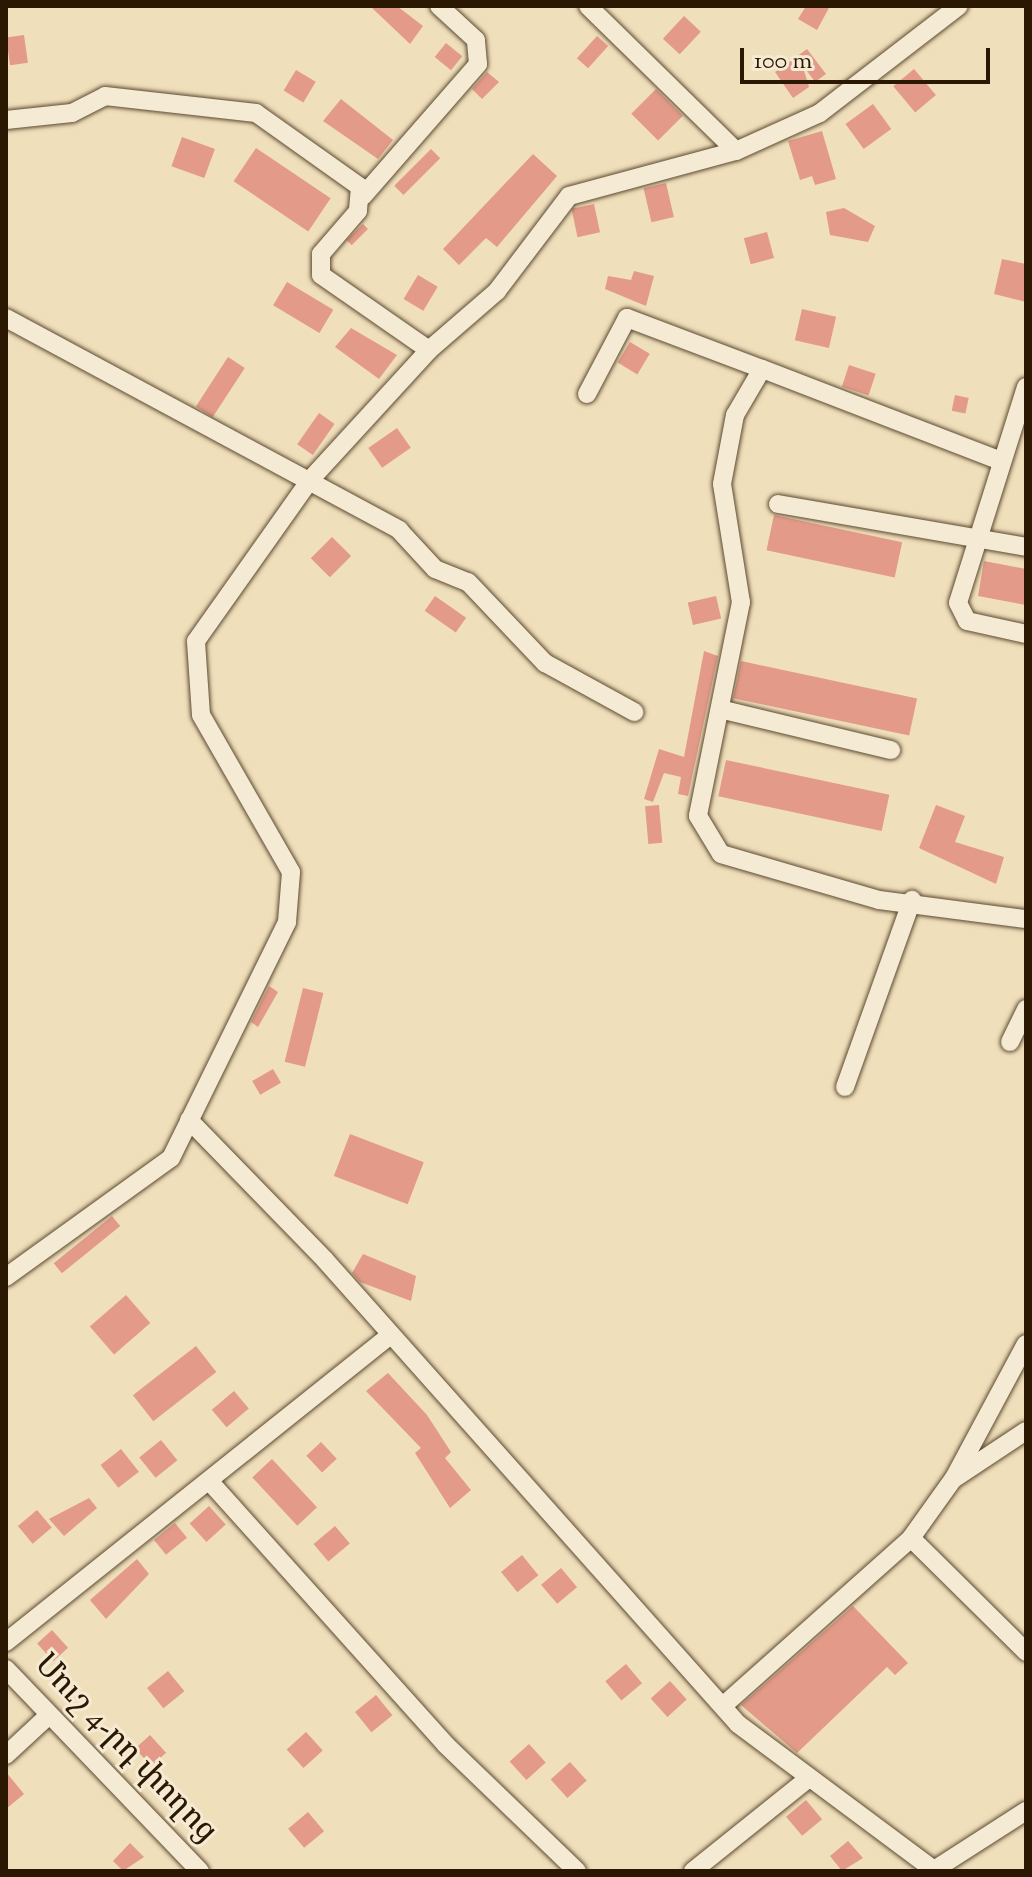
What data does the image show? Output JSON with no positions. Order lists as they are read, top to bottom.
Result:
{
  "streets": {
    "street": ["Մուշ 4-րդ փողոց"]
  },
  "scale_bar": "100 m"
}
